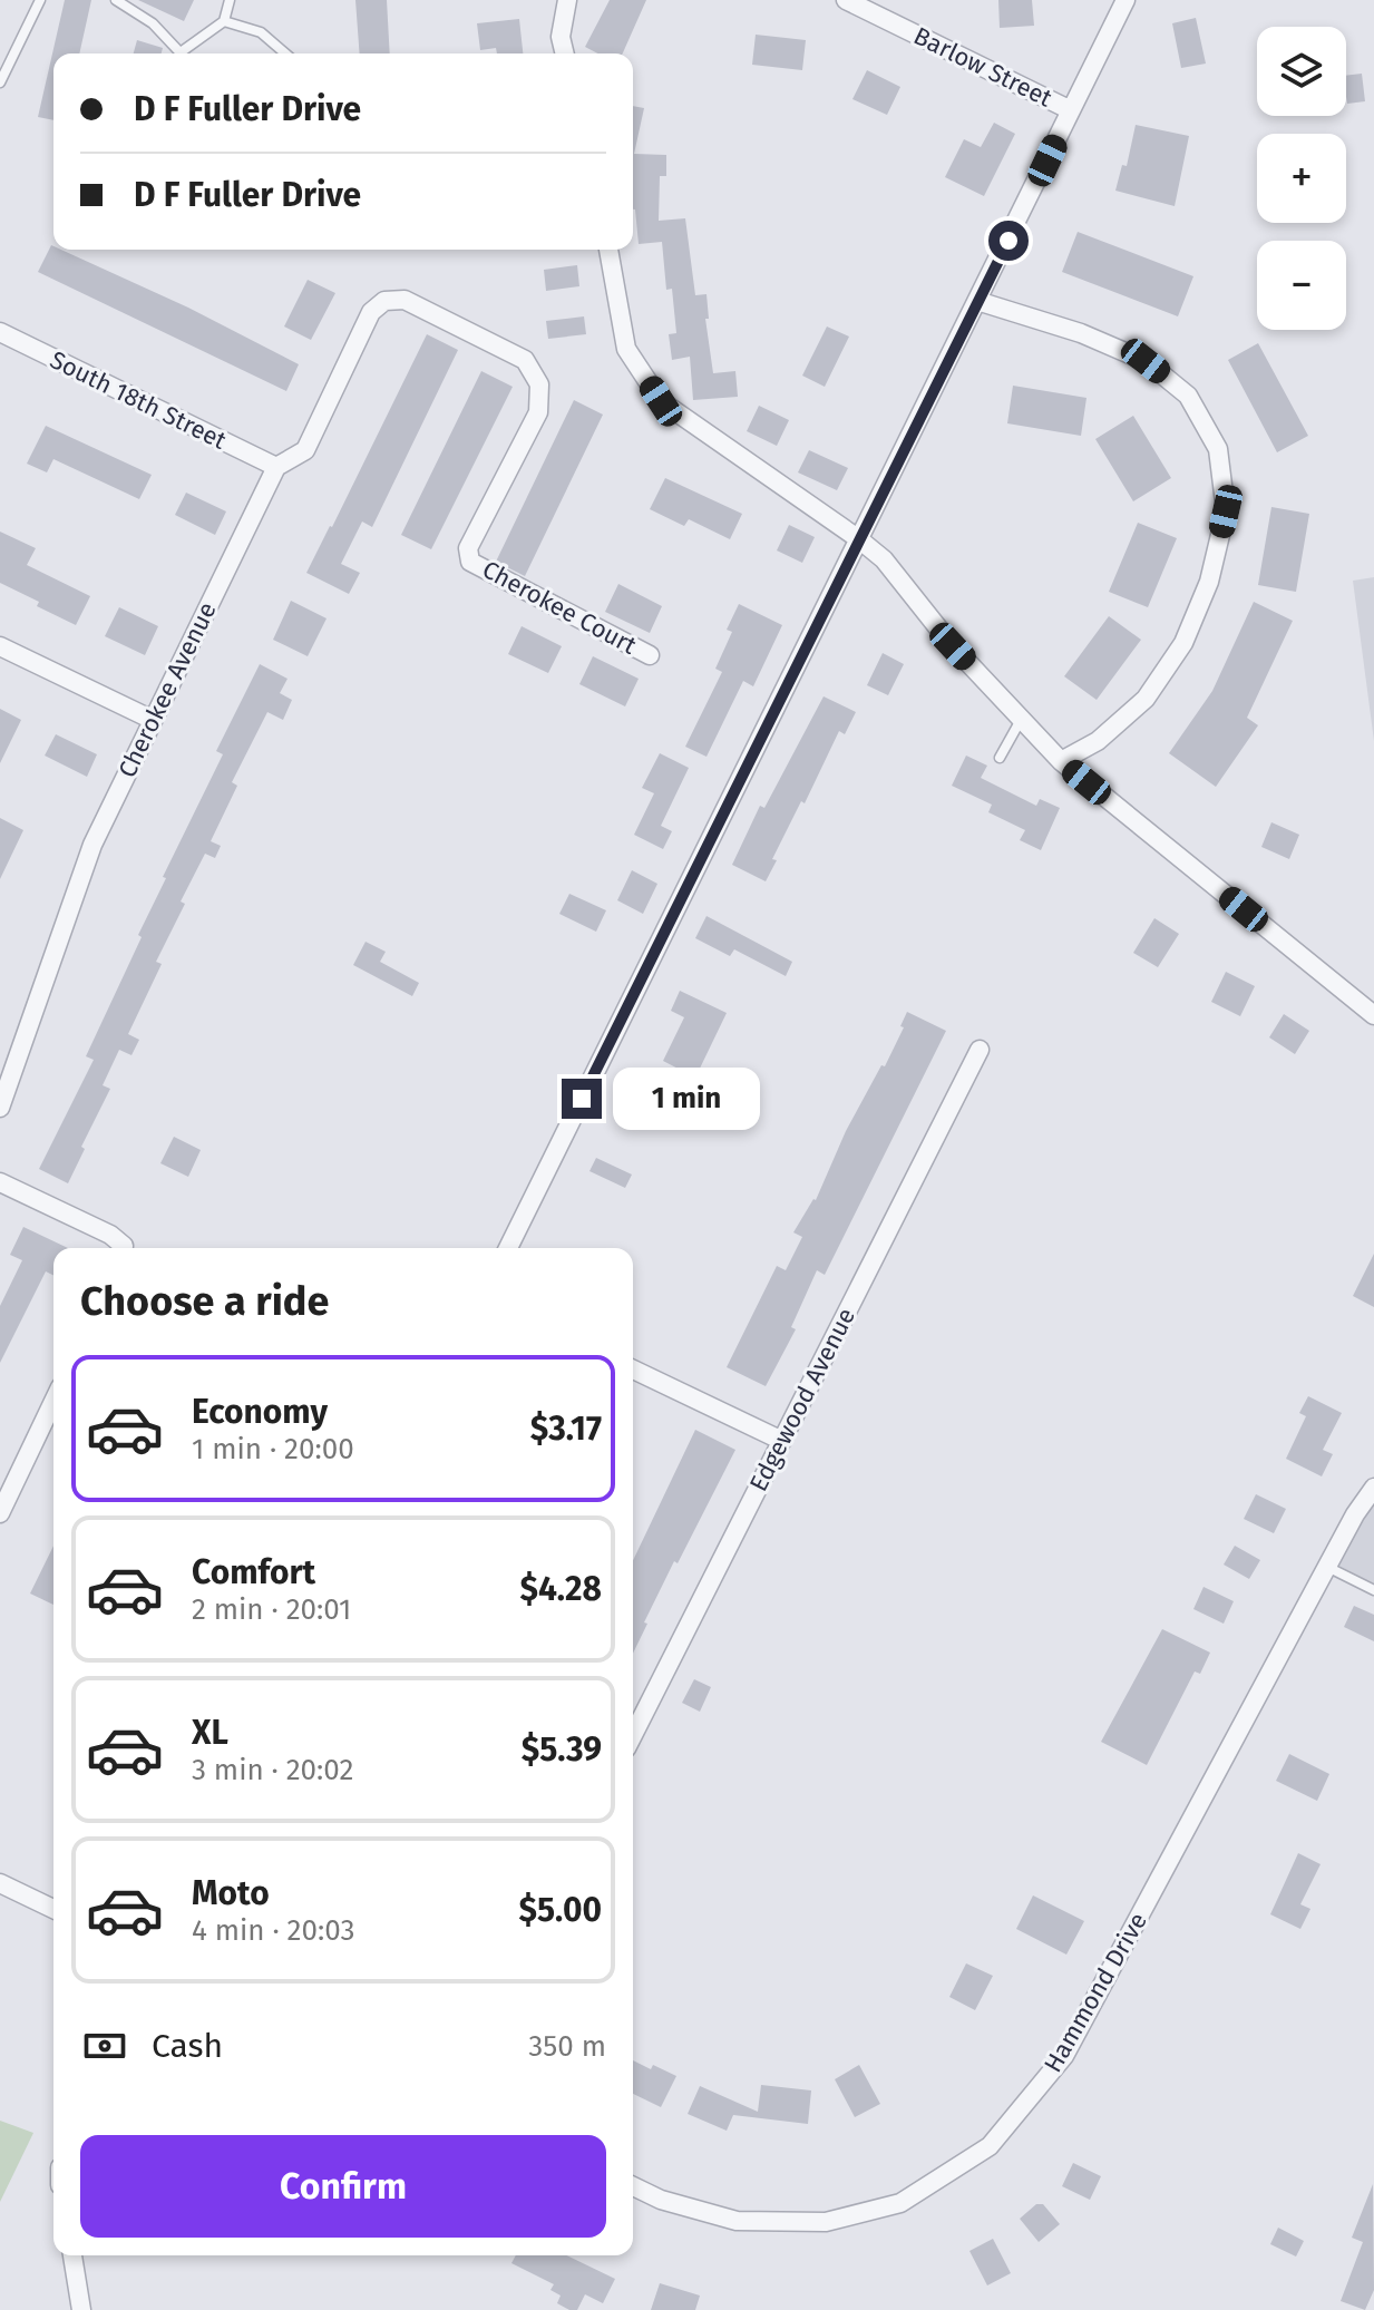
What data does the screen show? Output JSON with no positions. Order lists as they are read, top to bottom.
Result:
{
  "streets": {
    "street": [
      "Barlow Street",
      "South 18th Street",
      "Cherokee Court",
      "Cherokee Avenue",
      "Edgewood Avenue",
      "Hammond Drive"
    ]
  },
  "crossings": [
    ["South 18th Street", "Cherokee Avenue"],
    ["Cherokee Court", "Cherokee Avenue"]
  ],
  "page": {
    "map_buttons": ["+", "−"],
    "banner": ["D F Fuller Drive", "D F Fuller Drive"],
    "bubble": "1 min",
    "heading": "Choose a ride",
    "list": [
      {
        "name": "Economy",
        "note": "1 min · 20:00",
        "value": "$3.17"
      },
      {
        "name": "Comfort",
        "note": "2 min · 20:01",
        "value": "$4.28"
      },
      {
        "name": "XL",
        "note": "3 min · 20:02",
        "value": "$5.39"
      },
      {
        "name": "Moto",
        "note": "4 min · 20:03",
        "value": "$5.00"
      }
    ],
    "pay": ["Cash", "350 m"],
    "buttons": "Confirm"
  }
}
